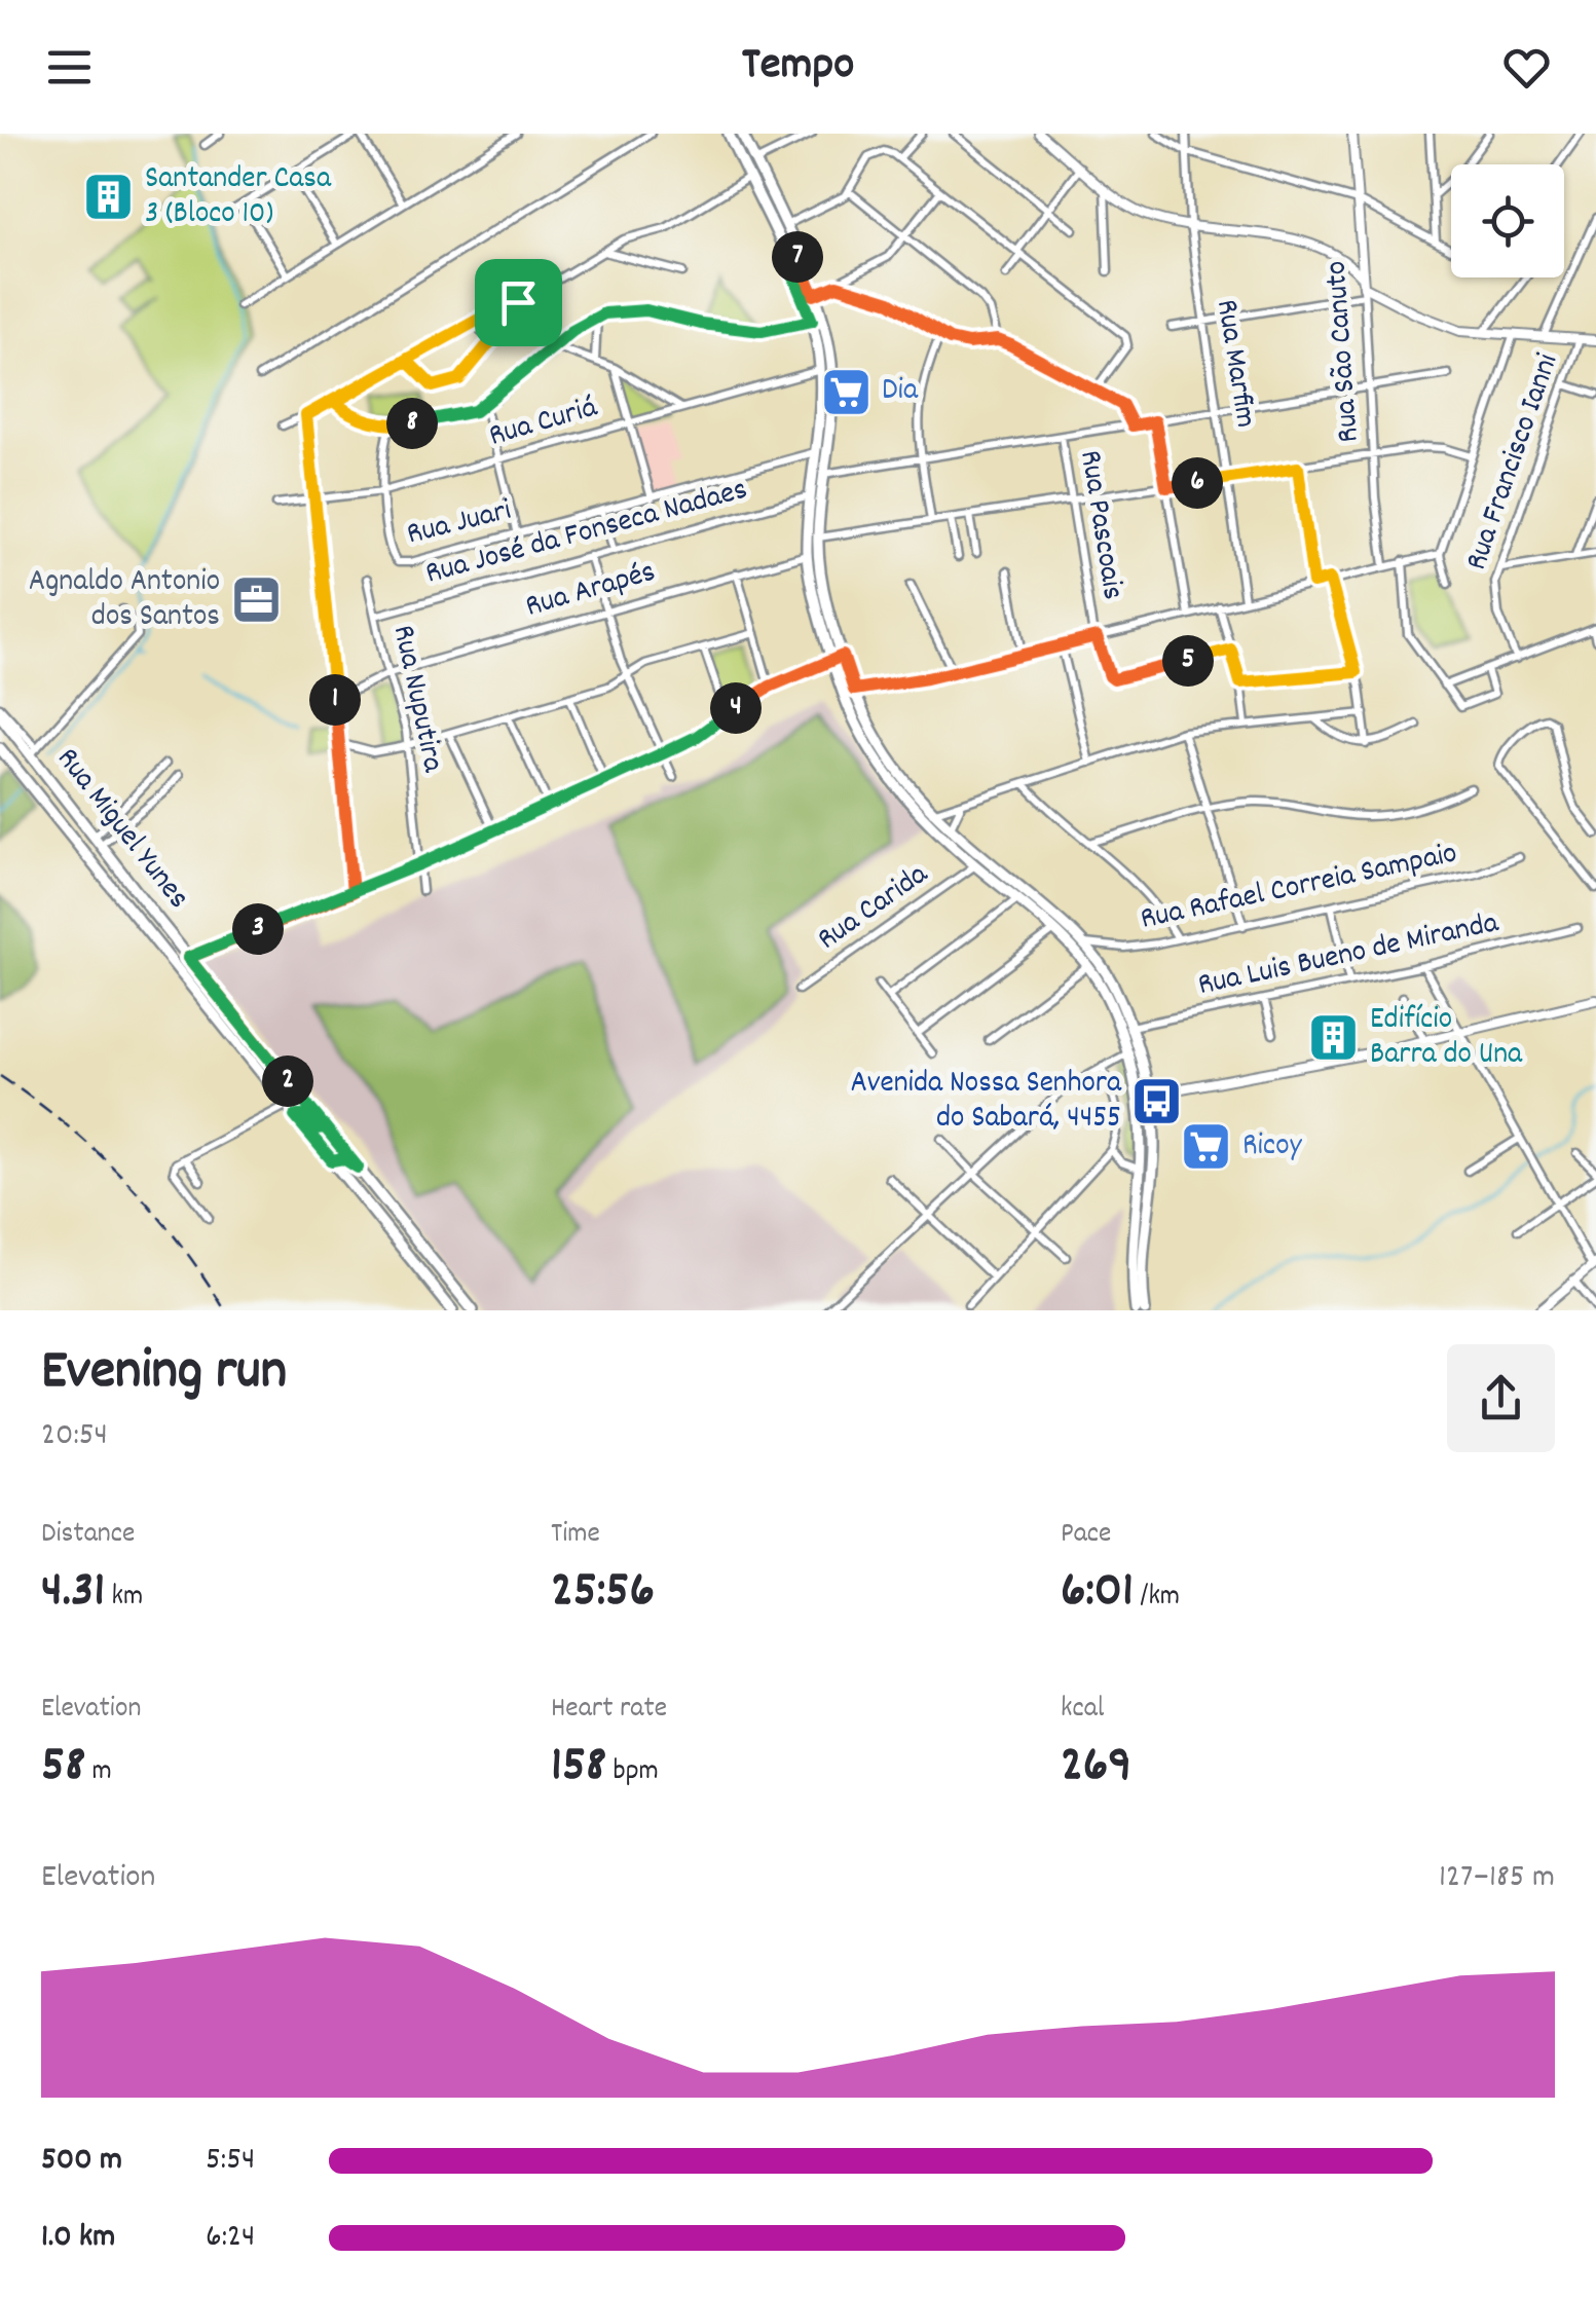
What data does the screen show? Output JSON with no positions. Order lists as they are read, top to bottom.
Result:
{
  "streets": {
    "main road": ["Rua Miguel Yunes"],
    "street": [
      "Rua São Canuto",
      "Rua Marfim",
      "Rua Curiá",
      "Rua Francisco Ianni",
      "Rua Juari",
      "Rua Pascoais",
      "Rua José da Fonseca Nadaes",
      "Rua Arapés",
      "Rua Nuputira",
      "Rua Rafael Correia Sampaio",
      "Rua Carida",
      "Rua Luis Bueno de Miranda"
    ]
  },
  "crossings": [
    ["Rua Curiá", "Rua Juari"],
    ["Rua José da Fonseca Nadaes", "Rua Nuputira"],
    ["Rua Arapés", "Rua Nuputira"]
  ],
  "places": {
    "building": ["Santander Casa 3 (Bloco 10)", "Edifício Barra do Una"],
    "supermarket": ["Dia", "Ricoy"],
    "office": ["Agnaldo Antonio dos Santos"],
    "bus stop": ["Avenida Nossa Senhora do Sabará, 4455"]
  },
  "page": {
    "header": "Tempo",
    "pins": [
      "7",
      "8",
      "6",
      "5",
      "1",
      "4",
      "3",
      "2"
    ],
    "heading": ["Evening run", "20:54"],
    "stats": [
      ["Distance", "4.31 km"],
      ["Time", "25:56"],
      ["Pace", "6:01 /km"],
      ["Elevation", "58 m"],
      ["Heart rate", "158 bpm"],
      ["kcal", "269"]
    ],
    "chart": ["Elevation", "127–185 m"],
    "list": [
      {
        "name": "500 m",
        "note": "5:54"
      },
      {
        "name": "1.0 km",
        "note": "6:24"
      }
    ]
  }
}
